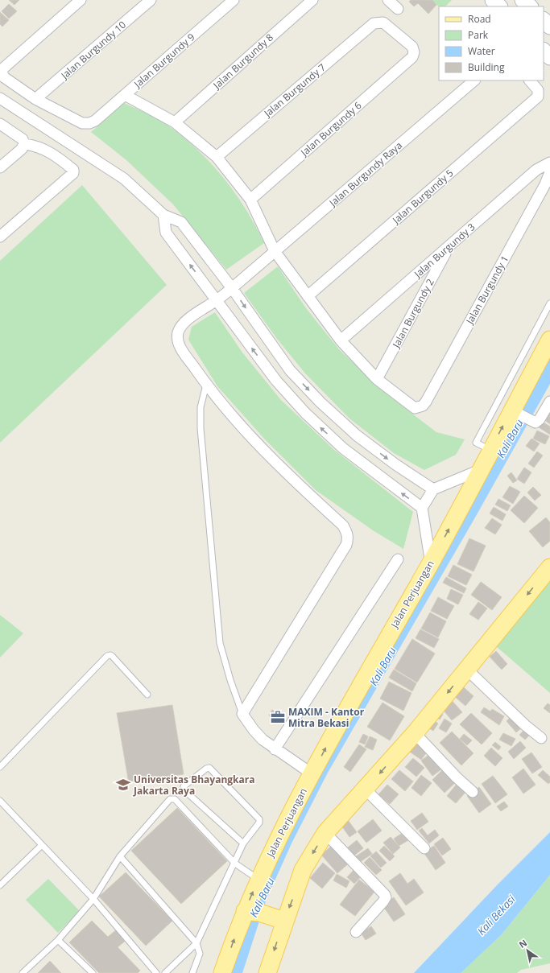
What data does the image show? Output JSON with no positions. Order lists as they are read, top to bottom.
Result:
{
  "streets": {
    "main road": ["Jalan Perjuangan"],
    "street": [
      "Jalan Burgundy 10",
      "Jalan Burgundy 9",
      "Jalan Burgundy 8",
      "Jalan Burgundy 7",
      "Jalan Burgundy 6",
      "Jalan Burgundy Raya",
      "Jalan Burgundy 5",
      "Jalan Burgundy 3",
      "Jalan Burgundy 1",
      "Jalan Burgundy 2"
    ]
  },
  "crossings": [
    ["Jalan Burgundy 10", "Jalan Burgundy 9"],
    ["Jalan Burgundy 7", "Jalan Burgundy 6"],
    ["Jalan Burgundy 3", "Jalan Burgundy 2"],
    ["Jalan Burgundy 1", "Jalan Burgundy 2"]
  ],
  "water": ["Kali Baru", "Kali Bekasi"],
  "places": {
    "office": ["MAXIM - Kantor Mitra Bekasi"],
    "school or university": ["Universitas Bhayangkara Jakarta Raya"]
  },
  "legend": [
    "Road",
    "Park",
    "Water",
    "Building"
  ],
  "north": "top left"
}
